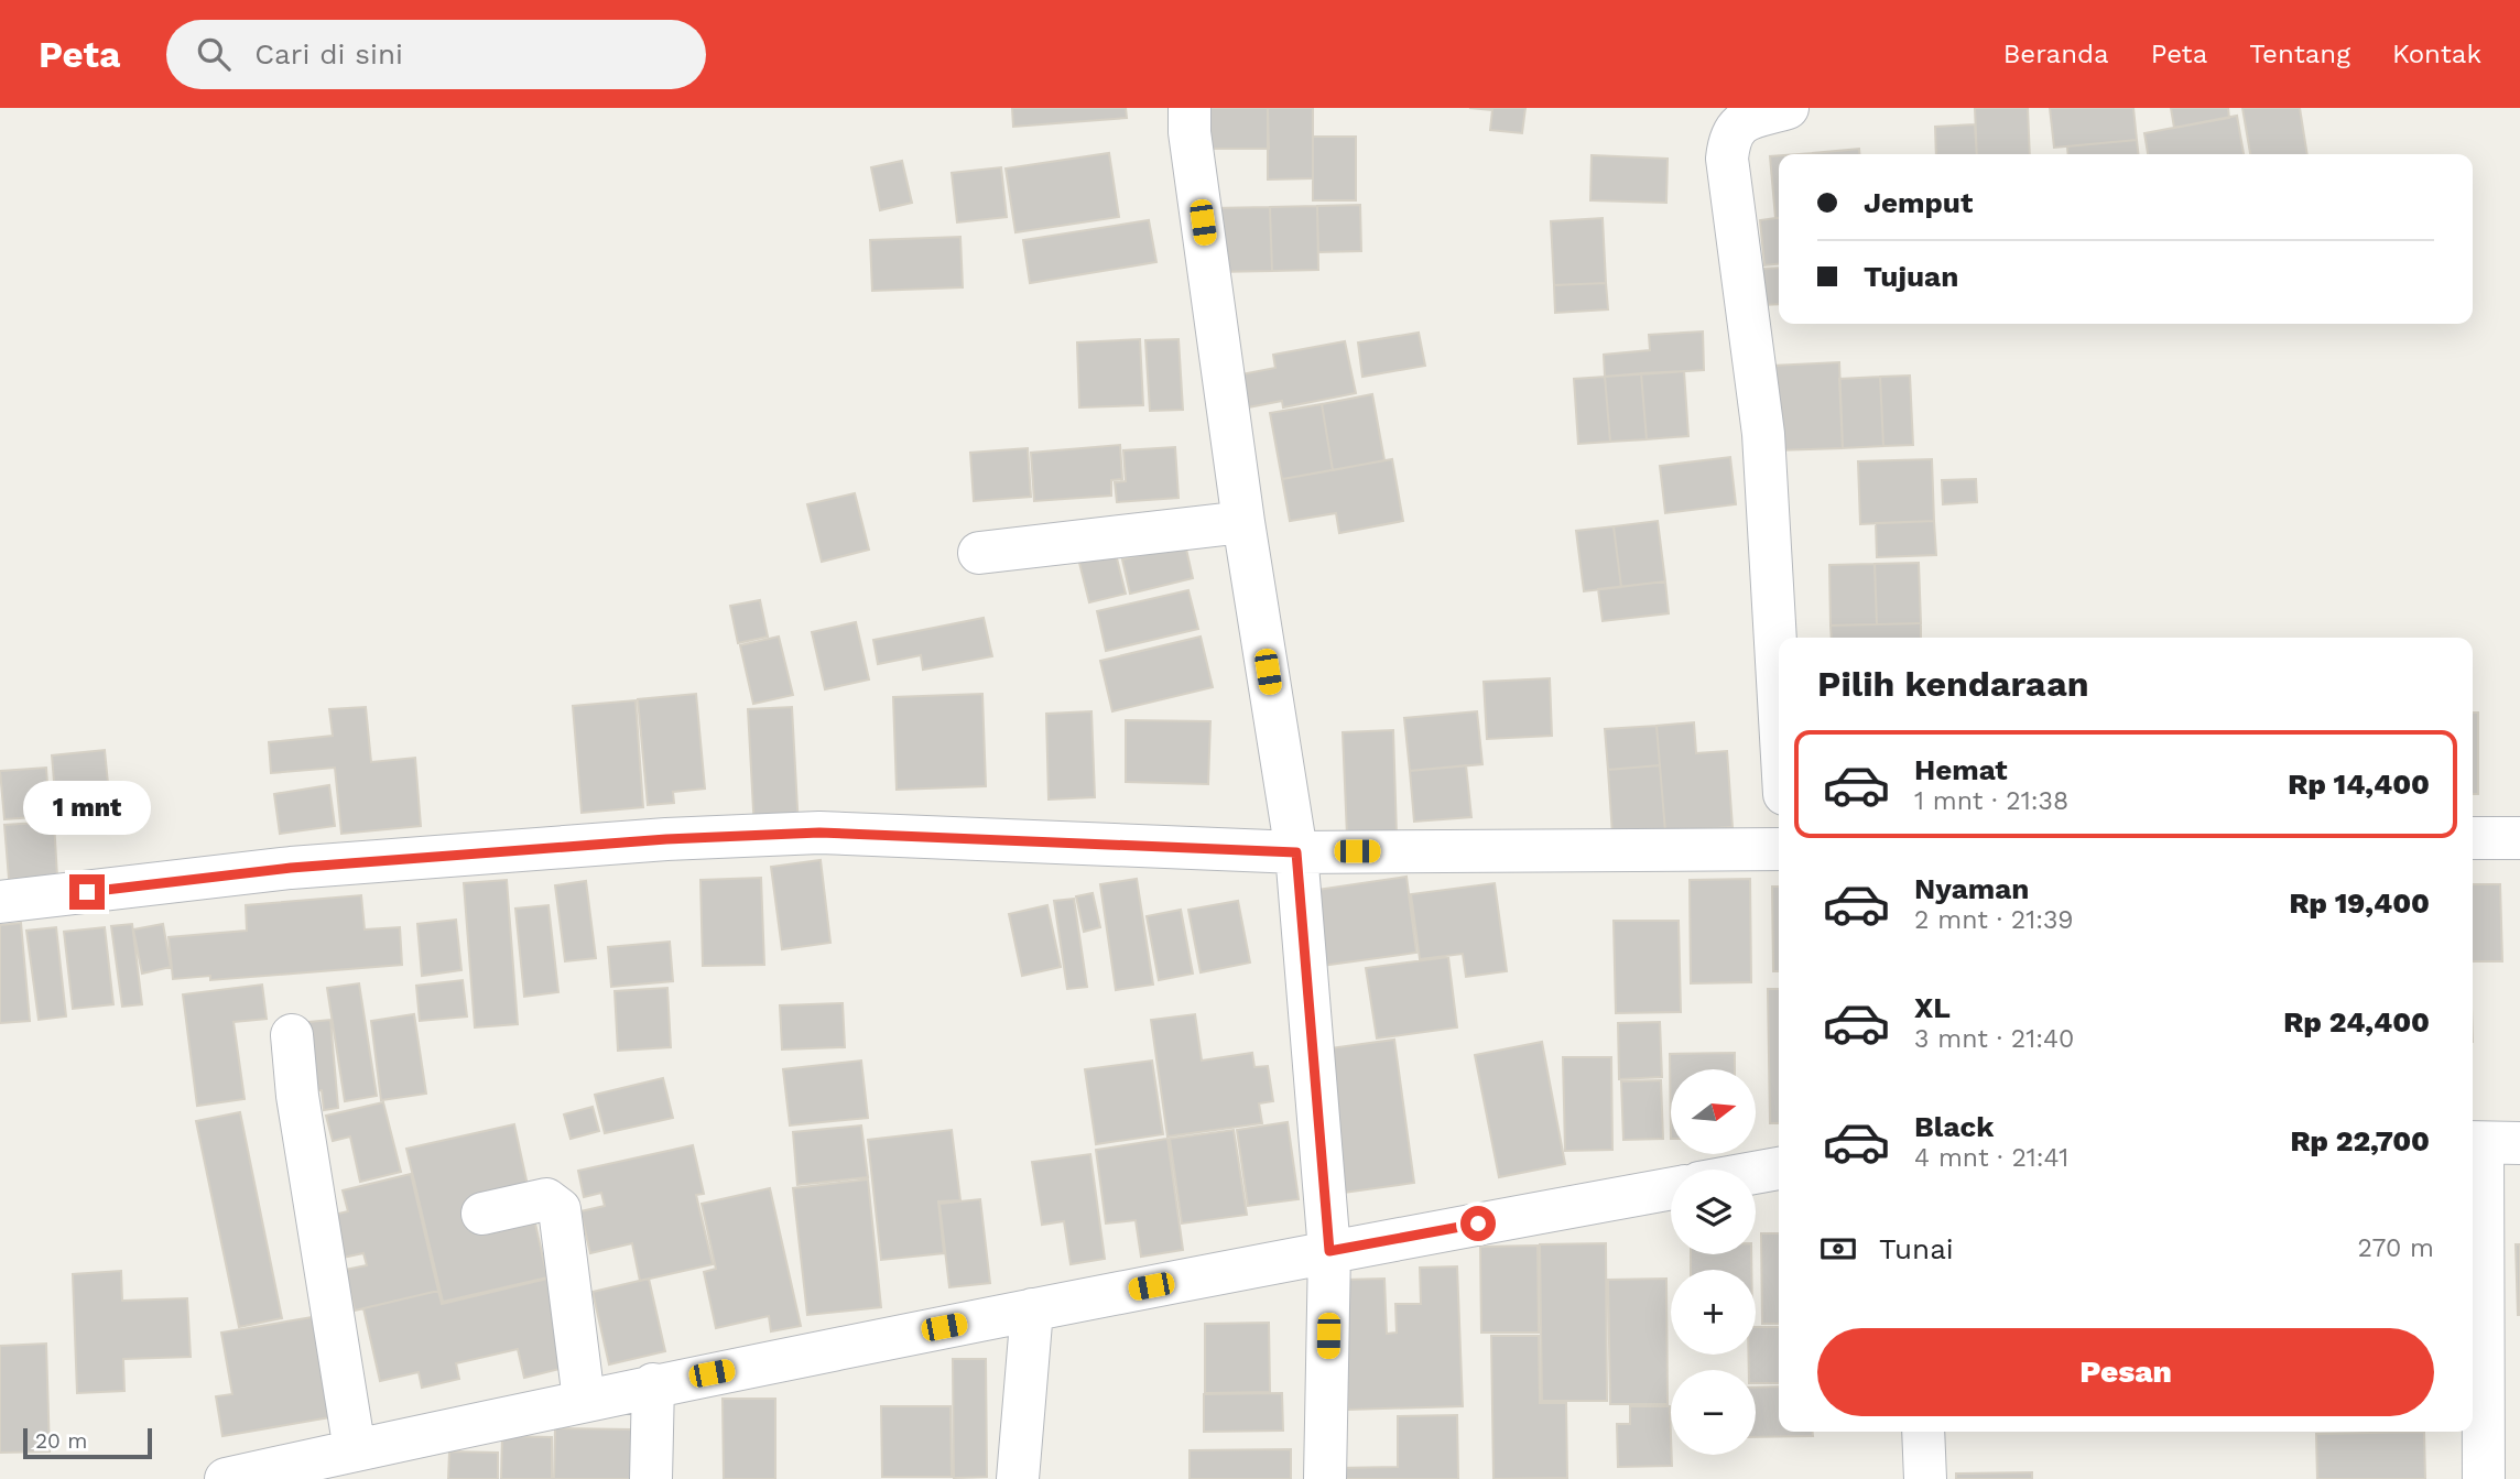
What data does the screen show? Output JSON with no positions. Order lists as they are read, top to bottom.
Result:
{
  "scale_bar": "20 m",
  "north": "right",
  "page": {
    "header": "Peta",
    "search": "Cari di sini",
    "nav": [
      "Beranda",
      "Peta",
      "Tentang",
      "Kontak"
    ],
    "banner": ["Jemput", "Tujuan"],
    "heading": "Pilih kendaraan",
    "list": [
      {
        "name": "Hemat",
        "note": "1 mnt · 21:38",
        "value": "Rp 14,400"
      },
      {
        "name": "Nyaman",
        "note": "2 mnt · 21:39",
        "value": "Rp 19,400"
      },
      {
        "name": "XL",
        "note": "3 mnt · 21:40",
        "value": "Rp 24,400"
      },
      {
        "name": "Black",
        "note": "4 mnt · 21:41",
        "value": "Rp 22,700"
      }
    ],
    "bubble": "1 mnt",
    "map_buttons": ["+", "−"],
    "pay": ["Tunai", "270 m"],
    "buttons": "Pesan",
    "scale": "20 m"
  }
}
